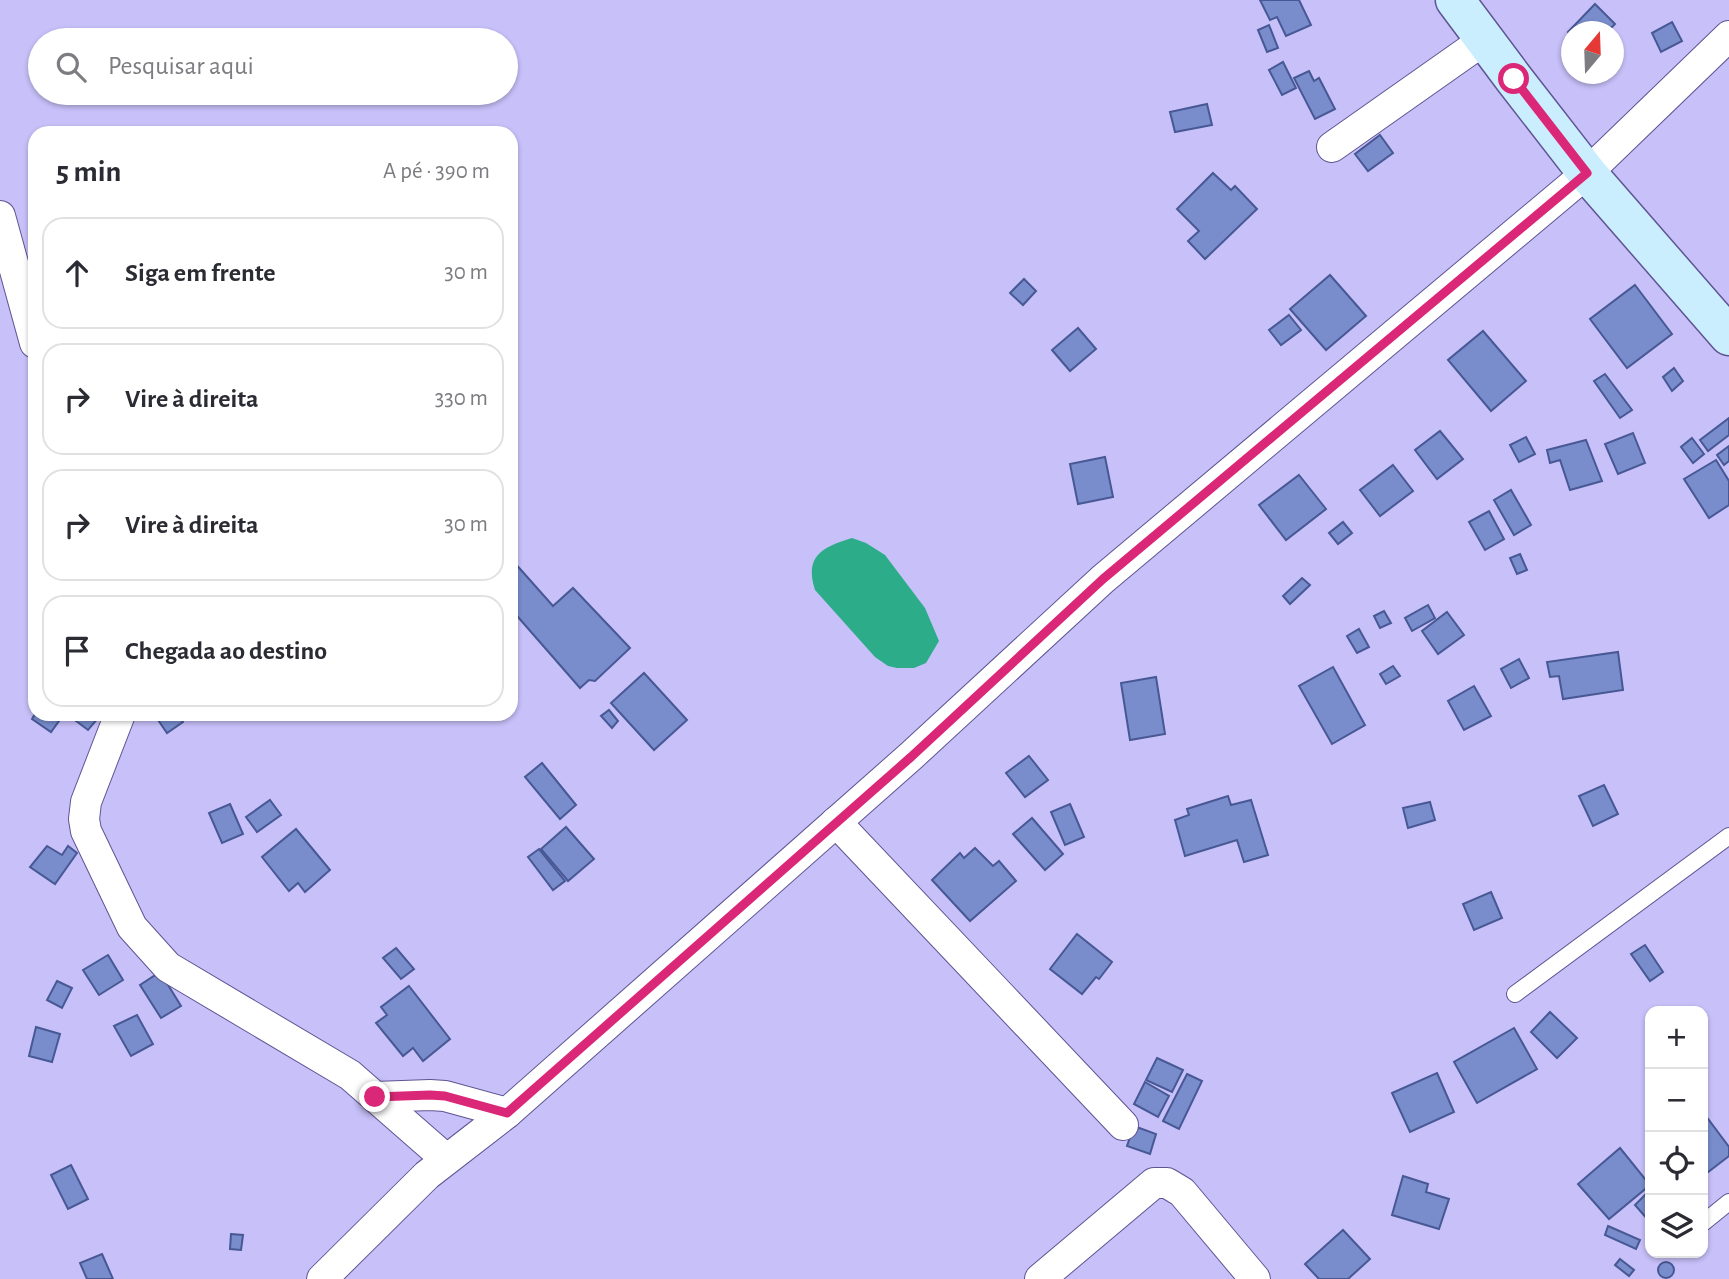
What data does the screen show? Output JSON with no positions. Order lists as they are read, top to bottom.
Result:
{
  "north": "top",
  "page": {
    "search": "Pesquisar aqui",
    "heading": ["5 min", "A pé · 390 m"],
    "list": [
      ["Siga em frente", "30 m"],
      ["Vire à direita", "330 m"],
      ["Vire à direita", "30 m"],
      "Chegada ao destino"
    ],
    "map_buttons": ["+", "−"]
  }
}
